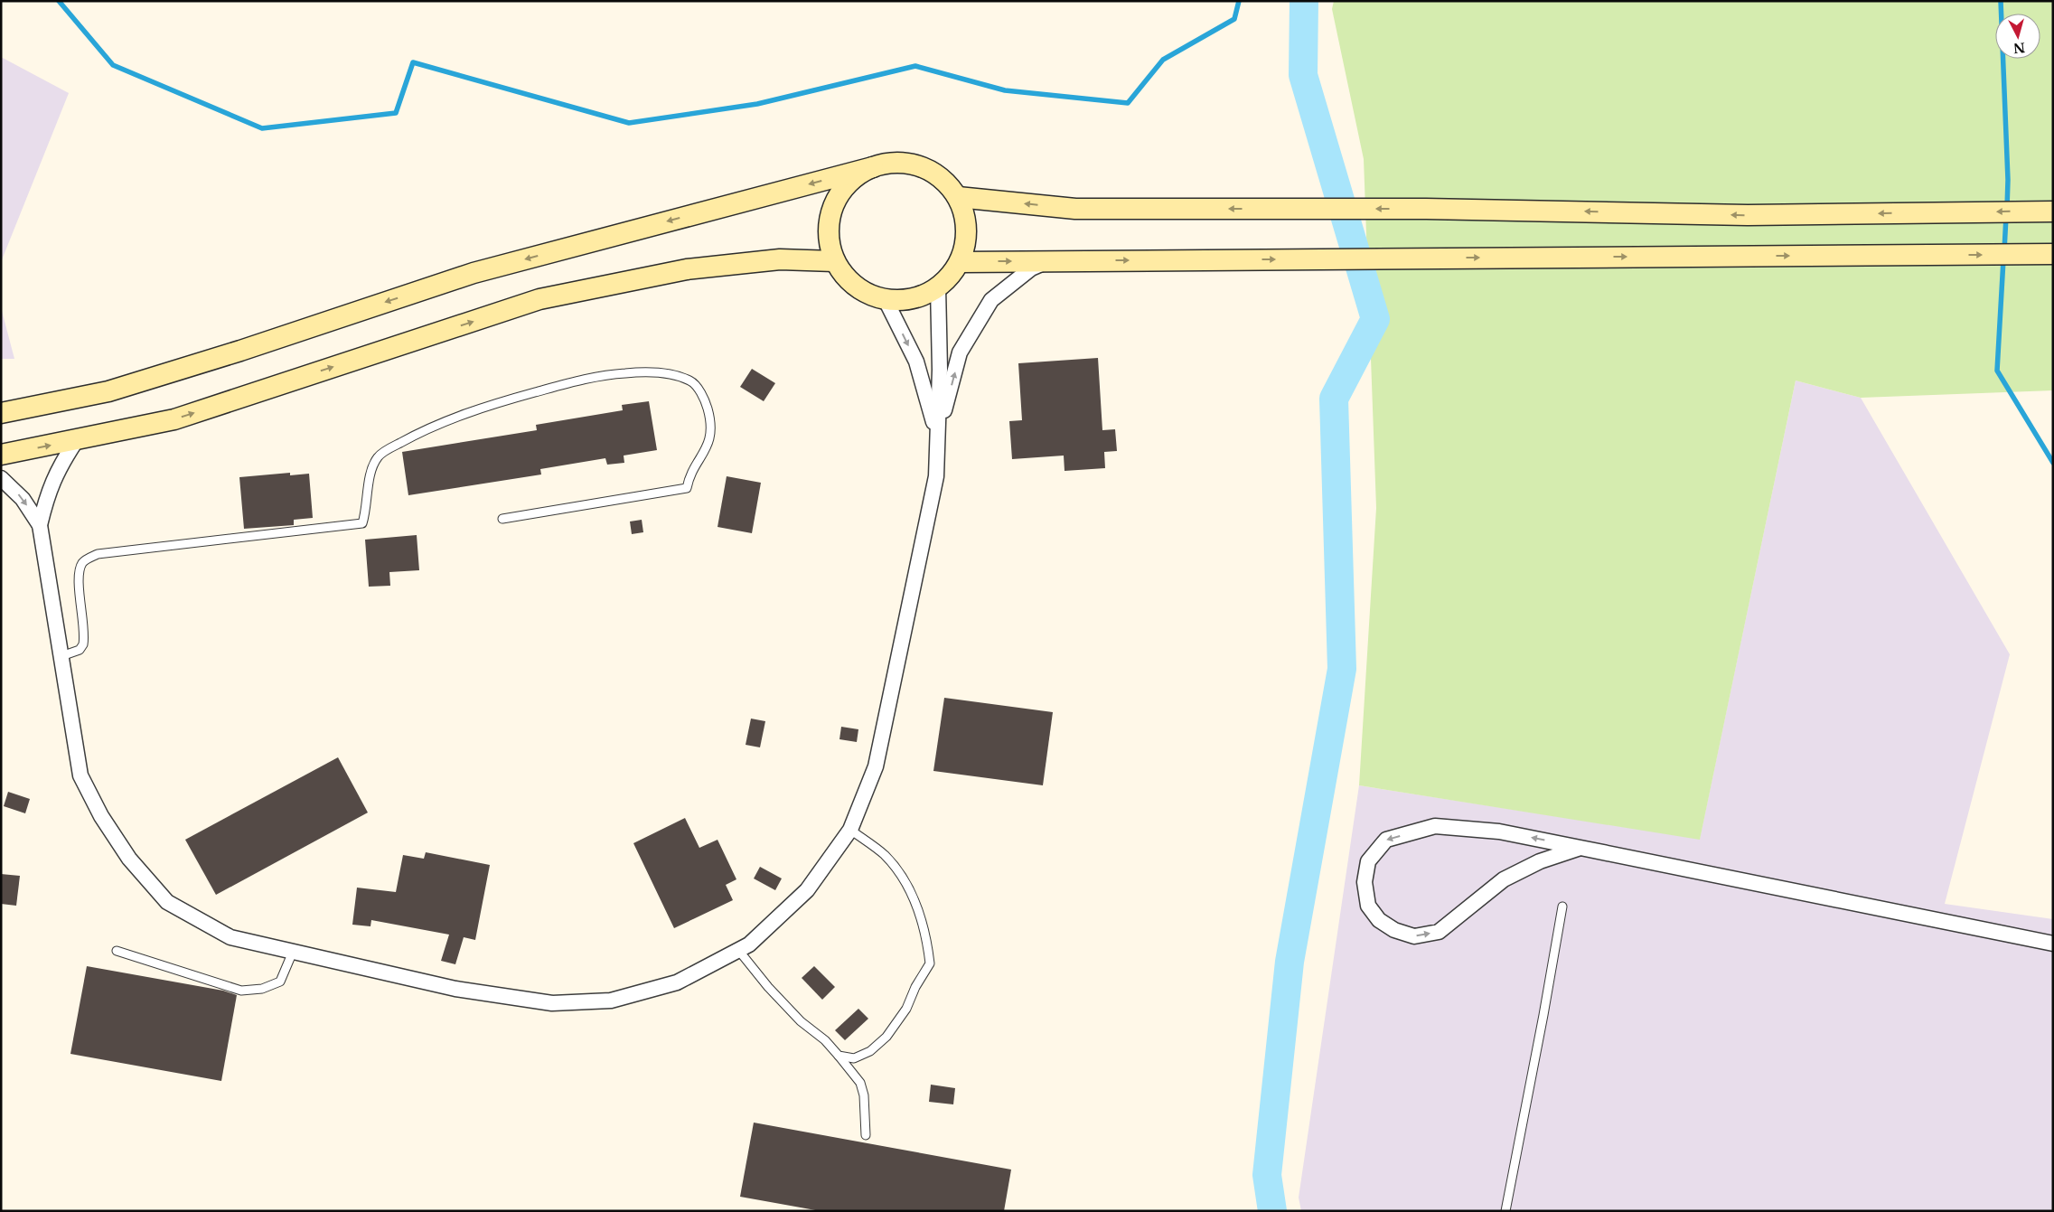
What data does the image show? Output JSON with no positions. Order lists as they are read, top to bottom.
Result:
{
  "north": "bottom"
}
